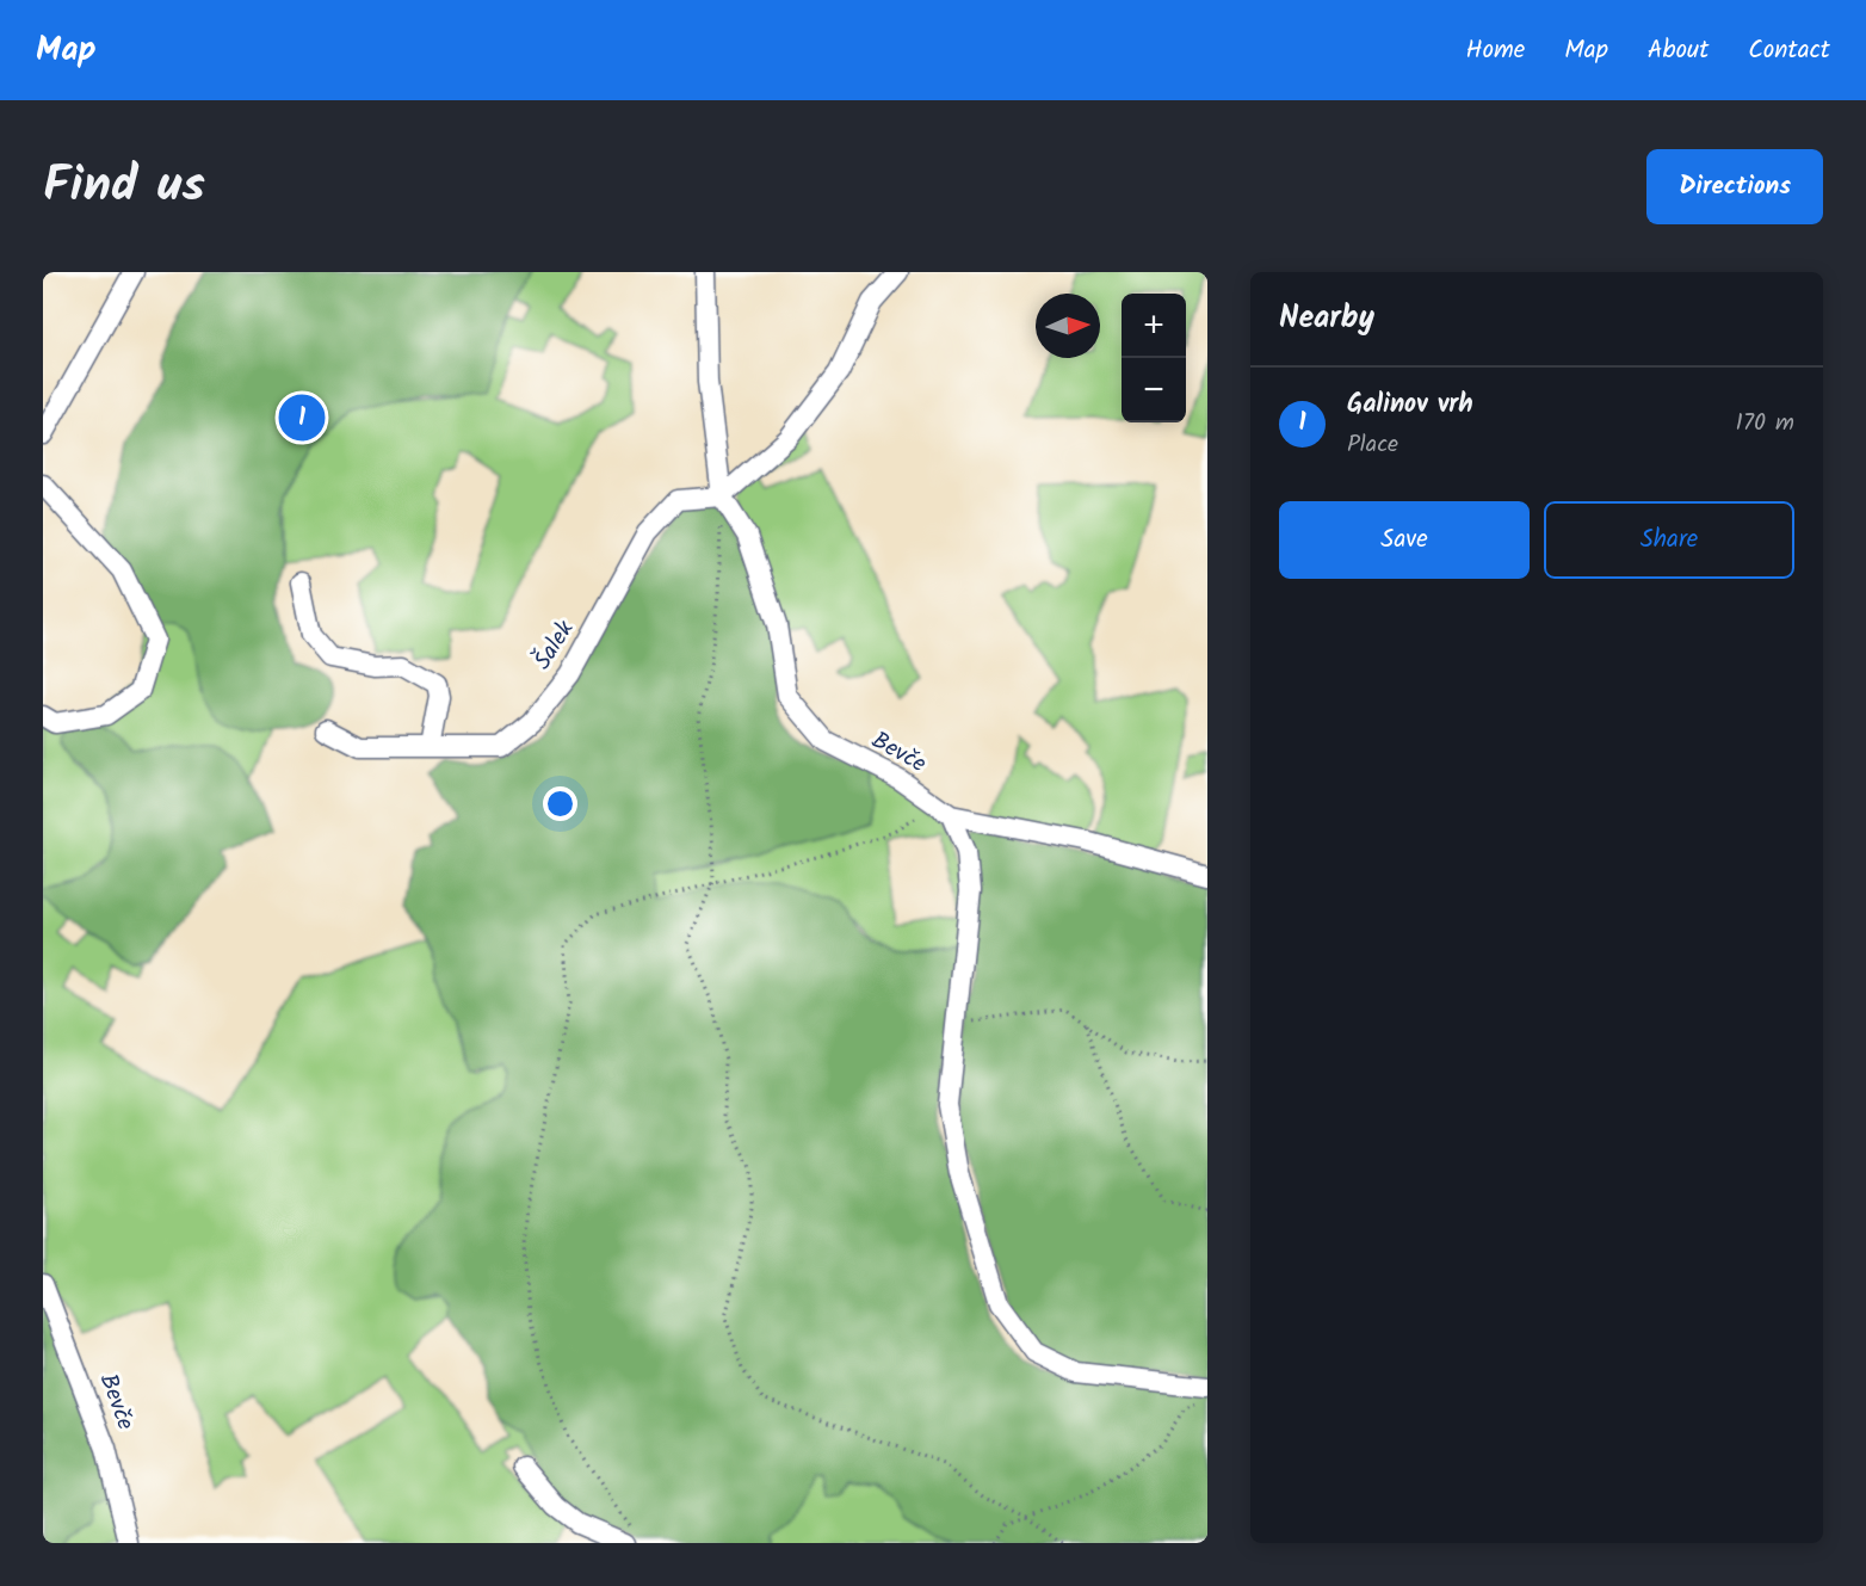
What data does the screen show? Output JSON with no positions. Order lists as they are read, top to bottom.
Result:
{
  "streets": {
    "street": ["Šalek", "Bevče"]
  },
  "crossings": [
    ["Šalek", "Bevče"]
  ],
  "north": "right",
  "page": {
    "header": "Map",
    "nav": [
      "Home",
      "Map",
      "About",
      "Contact"
    ],
    "title": "Find us",
    "buttons": [
      "Directions",
      ["Save", "Share"]
    ],
    "heading": "Nearby",
    "map_buttons": ["+", "−"],
    "list": [
      {
        "mark": "1",
        "name": "Galinov vrh",
        "note": "Place",
        "value": "170 m"
      }
    ],
    "pins": "1"
  }
}
